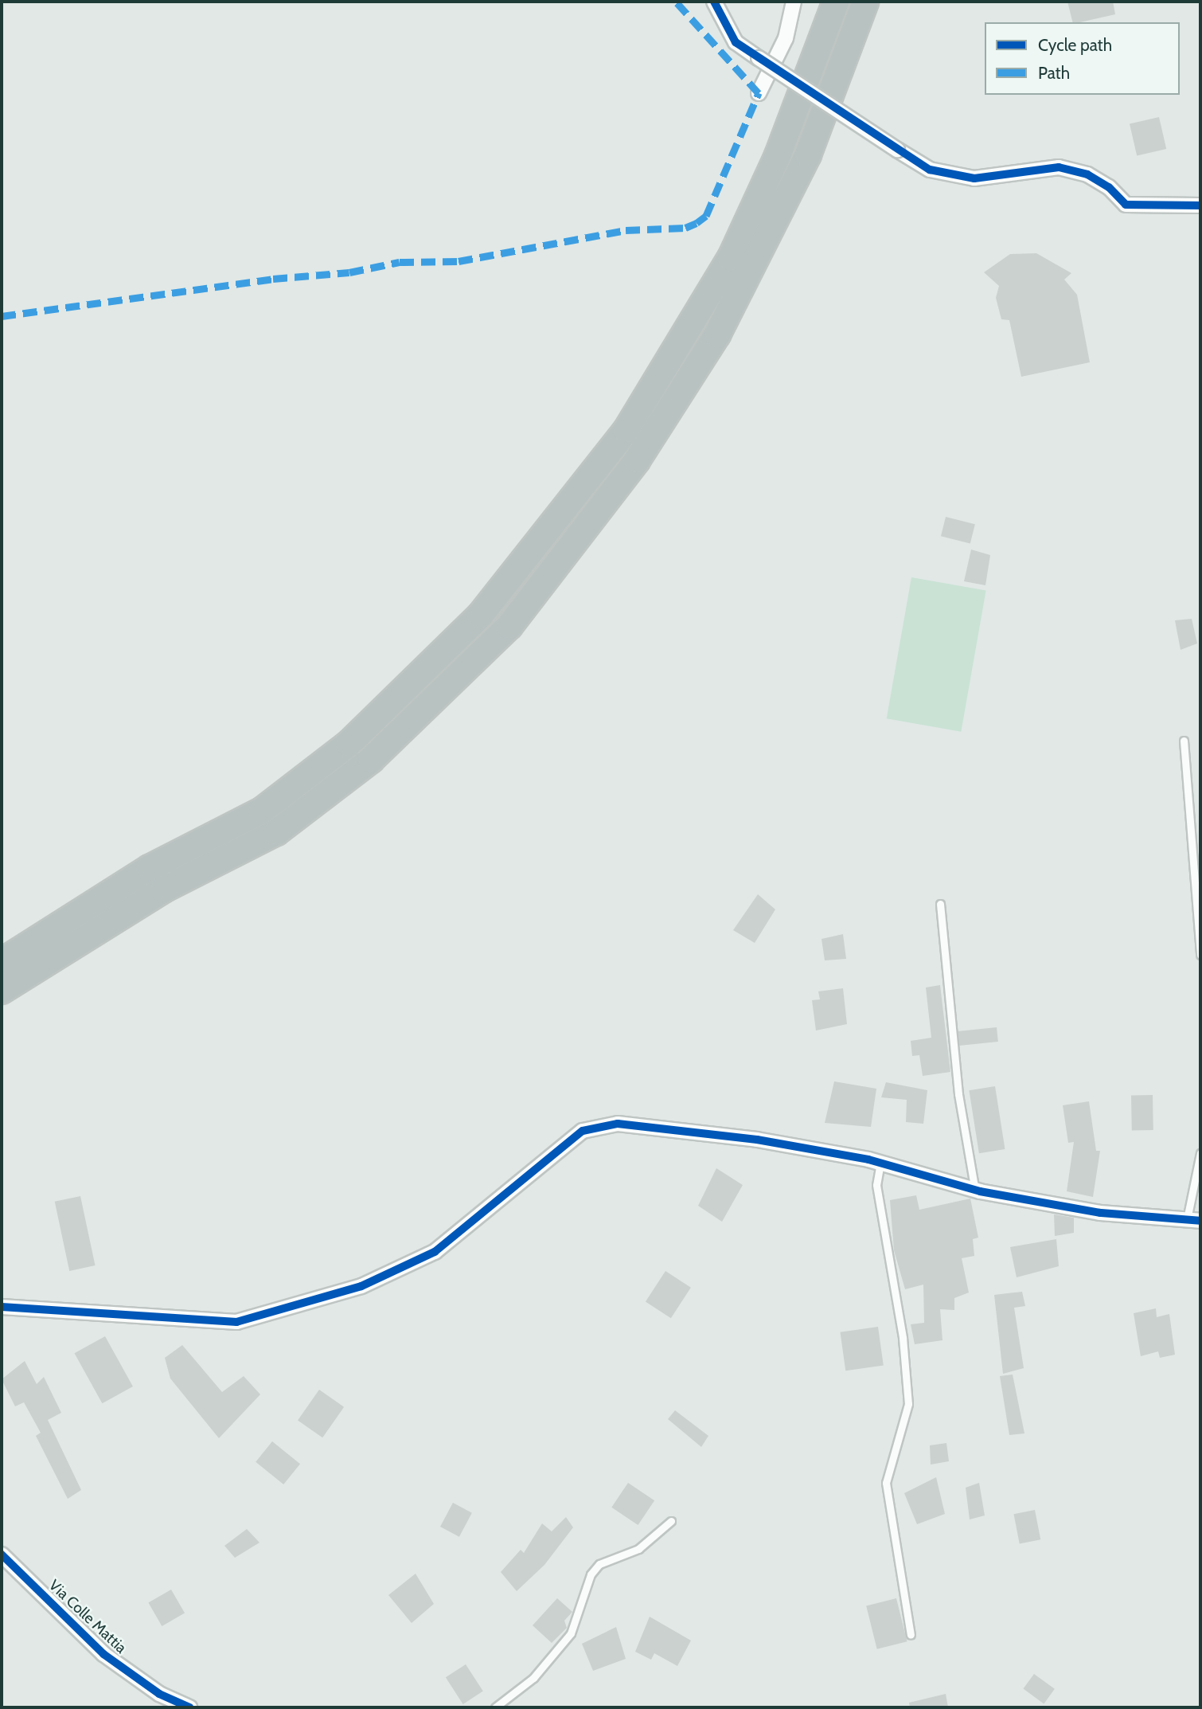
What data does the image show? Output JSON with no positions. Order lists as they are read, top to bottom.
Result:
{
  "streets": {
    "street": ["Via Colle Mattia"]
  },
  "legend": ["Cycle path", "Path"]
}
